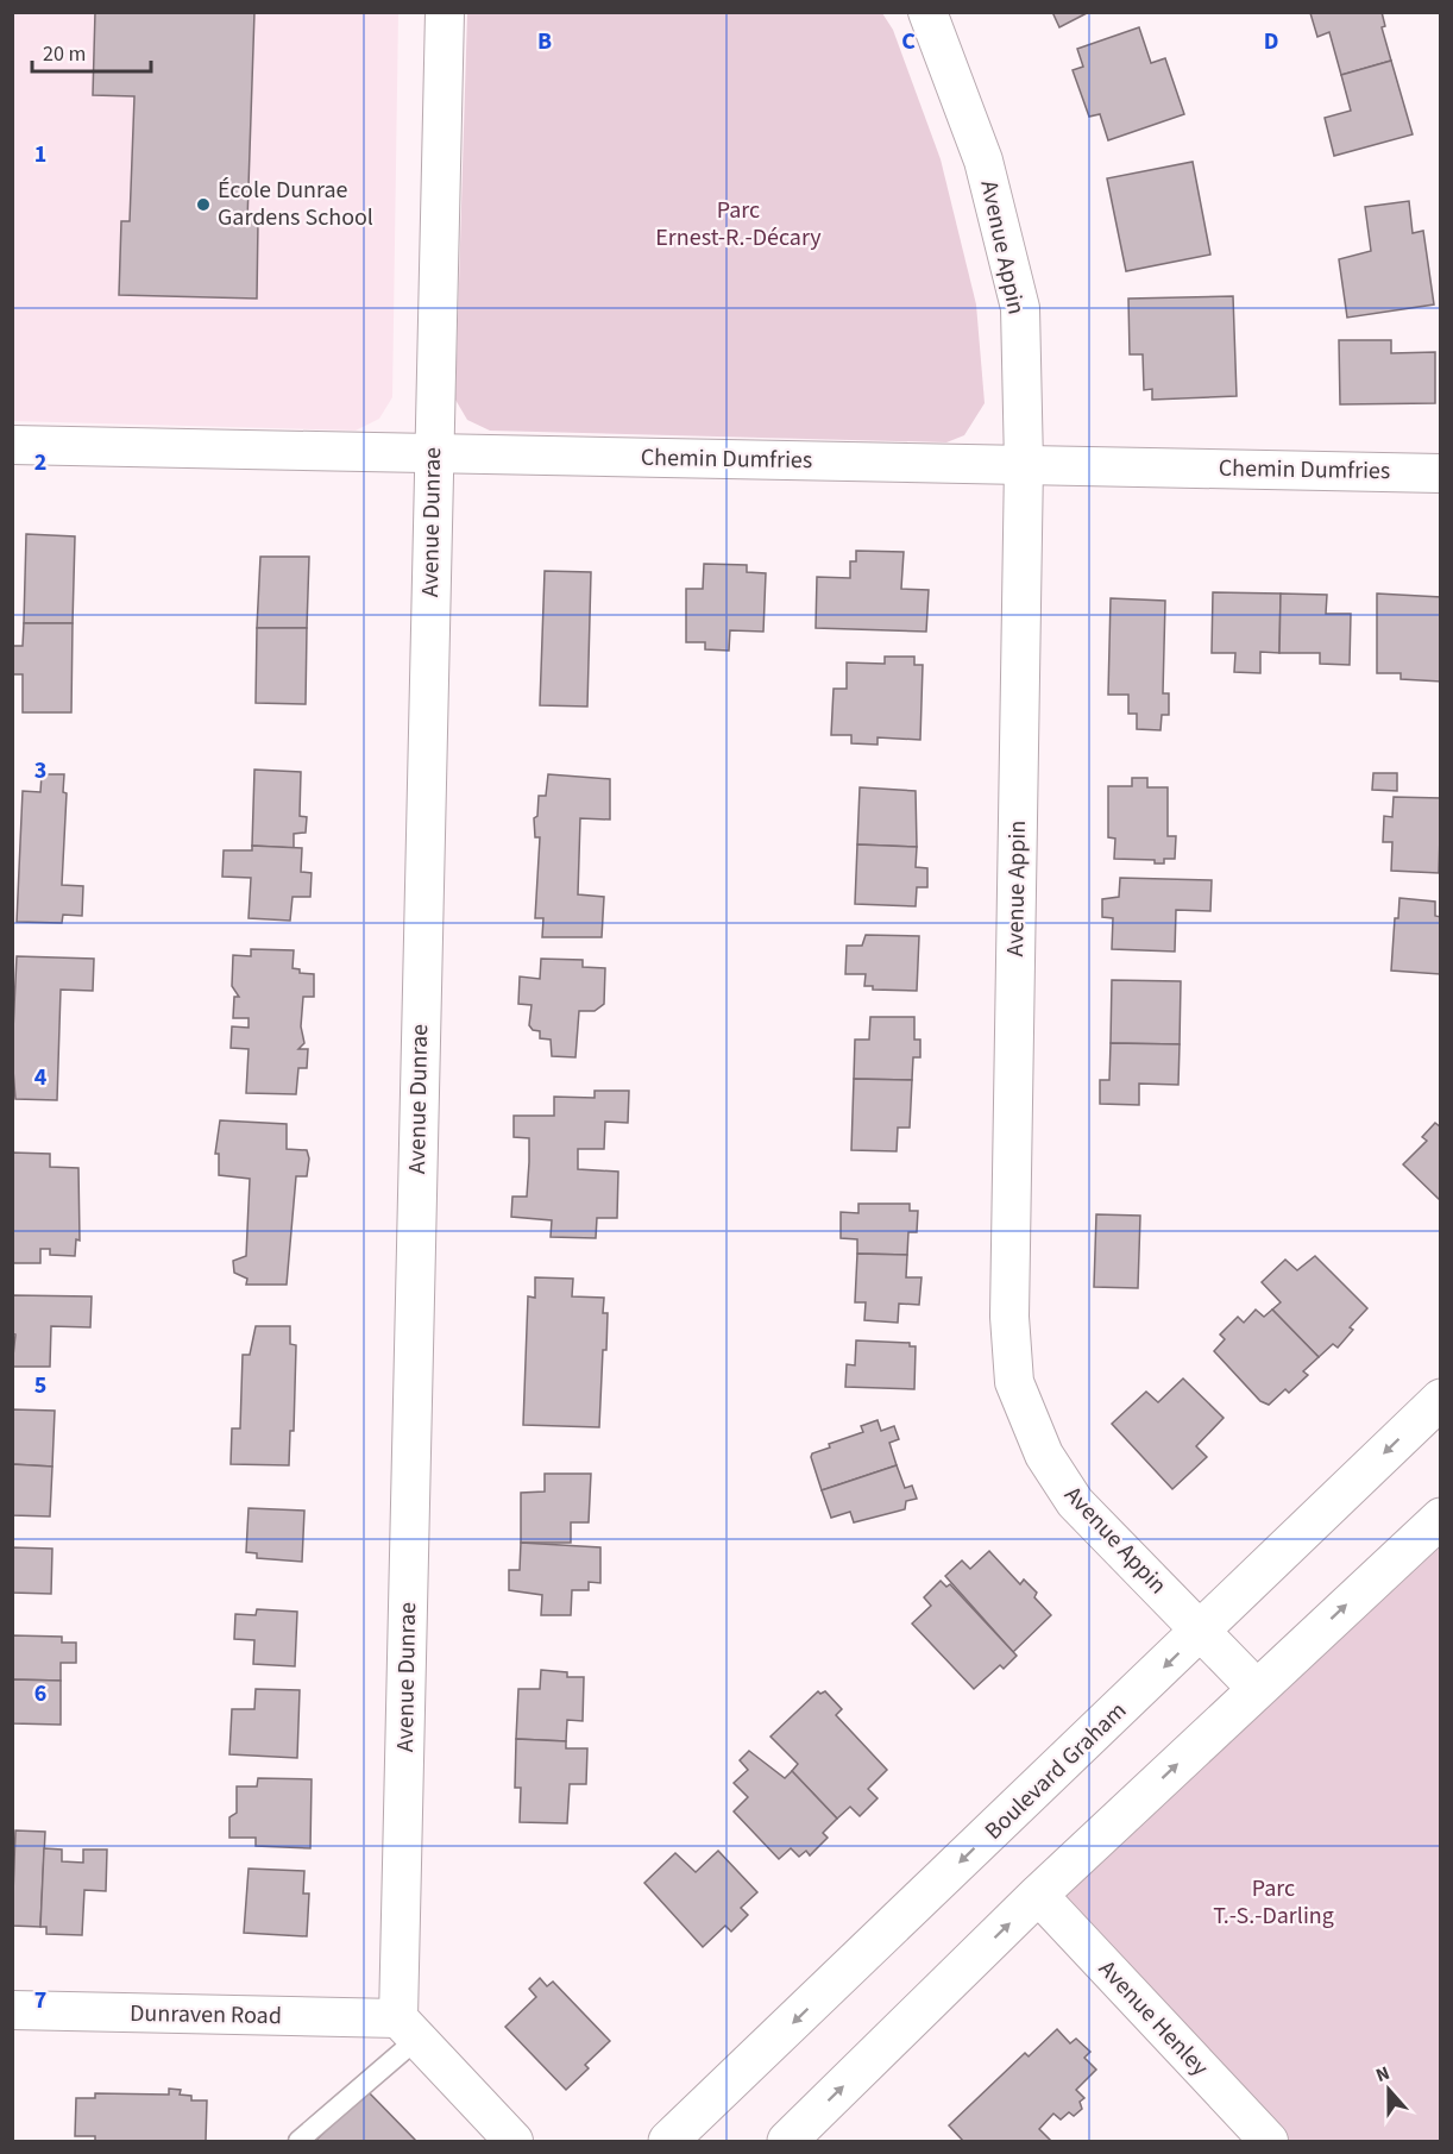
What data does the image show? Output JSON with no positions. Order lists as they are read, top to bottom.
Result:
{
  "streets": {
    "street": [
      "Avenue Appin",
      "Chemin Dumfries",
      "Avenue Dunrae",
      "Boulevard Graham",
      "Dunraven Road",
      "Avenue Henley"
    ]
  },
  "crossings": [
    ["Avenue Appin", "Chemin Dumfries"],
    ["Avenue Appin", "Boulevard Graham"],
    ["Chemin Dumfries", "Avenue Dunrae"],
    ["Avenue Dunrae", "Dunraven Road"]
  ],
  "parks": ["Parc Ernest-R.-Décary", "Parc T.-S.-Darling"],
  "places": ["École Dunrae Gardens School"],
  "scale_bar": "20 m",
  "north": "top",
  "grid": {
    "columns": ["B", "C", "D"],
    "rows": [
      "1",
      "2",
      "3",
      "4",
      "5",
      "6",
      "7"
    ]
  }
}
